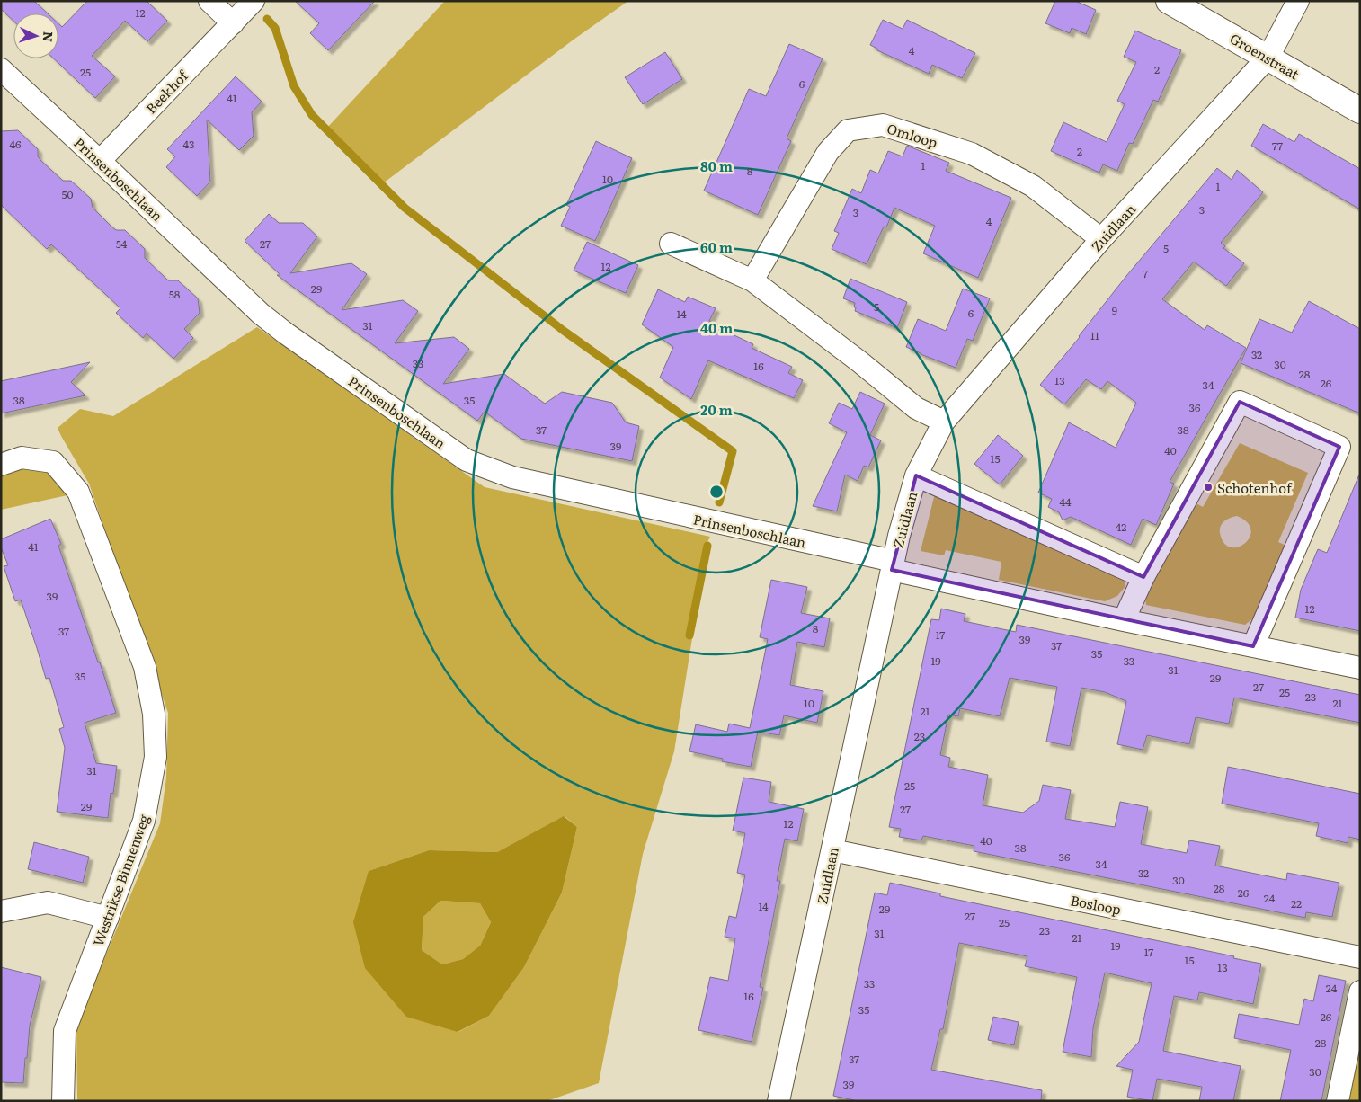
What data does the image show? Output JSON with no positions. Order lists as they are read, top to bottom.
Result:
{
  "streets": {
    "street": [
      "Groenstraat",
      "Beekhof",
      "Omloop",
      "Prinsenboschlaan",
      "Zuidlaan",
      "Westrikse Binnenweg",
      "Bosloop"
    ]
  },
  "crossings": [
    ["Groenstraat", "Zuidlaan"],
    ["Beekhof", "Prinsenboschlaan"],
    ["Omloop", "Zuidlaan"],
    ["Prinsenboschlaan", "Zuidlaan"],
    ["Zuidlaan", "Bosloop"]
  ],
  "places": ["Schotenhof"],
  "house_numbers": [
    "12",
    "4",
    "2",
    "25",
    "6",
    "41",
    "46",
    "43",
    "77",
    "2",
    "1",
    "8",
    "10",
    "1",
    "50",
    "3",
    "3",
    "4",
    "54",
    "27",
    "5",
    "12",
    "7",
    "29",
    "58",
    "5",
    "9",
    "6",
    "14",
    "31",
    "11",
    "32",
    "33",
    "30",
    "16",
    "28",
    "13",
    "26",
    "34",
    "38",
    "35",
    "36",
    "37",
    "38",
    "39",
    "40",
    "15",
    "44",
    "42",
    "41",
    "39",
    "12",
    "8",
    "37",
    "17",
    "39",
    "37",
    "35",
    "19",
    "33",
    "31",
    "35",
    "29",
    "27",
    "25",
    "23",
    "10",
    "21",
    "21",
    "23",
    "31",
    "25",
    "29",
    "27",
    "12",
    "40",
    "38",
    "36",
    "34",
    "32",
    "30",
    "28",
    "26",
    "24",
    "22",
    "14",
    "29",
    "27",
    "25",
    "23",
    "31",
    "21",
    "19",
    "17",
    "15",
    "13",
    "33",
    "24",
    "16",
    "35",
    "26",
    "28",
    "37",
    "30",
    "39"
  ],
  "north": "right",
  "rings": [
    "80 m",
    "60 m",
    "40 m",
    "20 m"
  ]
}
